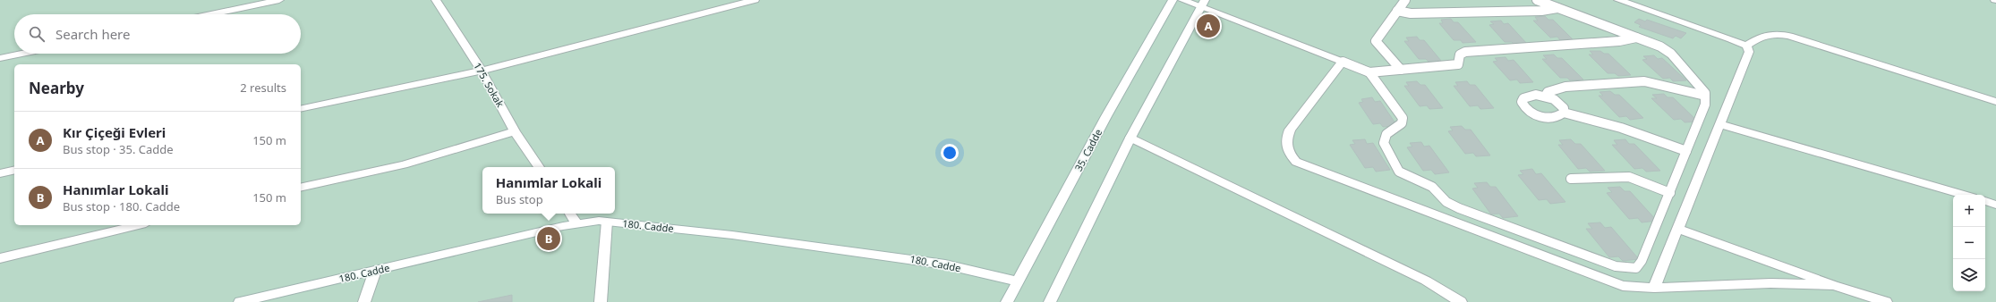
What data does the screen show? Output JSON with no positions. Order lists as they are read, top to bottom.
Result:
{
  "streets": {
    "street": ["175. Sokak", "35. Cadde", "180. Cadde"]
  },
  "crossings": [
    ["35. Cadde", "180. Cadde"]
  ],
  "page": {
    "pins": ["A", "B"],
    "search": "Search here",
    "heading": ["Nearby", "2 results"],
    "list": [
      {
        "mark": "A",
        "name": "Kır Çiçeği Evleri",
        "note": "Bus stop · 35. Cadde",
        "value": "150 m"
      },
      {
        "mark": "B",
        "name": "Hanımlar Lokali",
        "note": "Bus stop · 180. Cadde",
        "value": "150 m"
      }
    ],
    "popup": ["Hanımlar Lokali", "Bus stop"],
    "map_buttons": ["+", "−"]
  }
}
